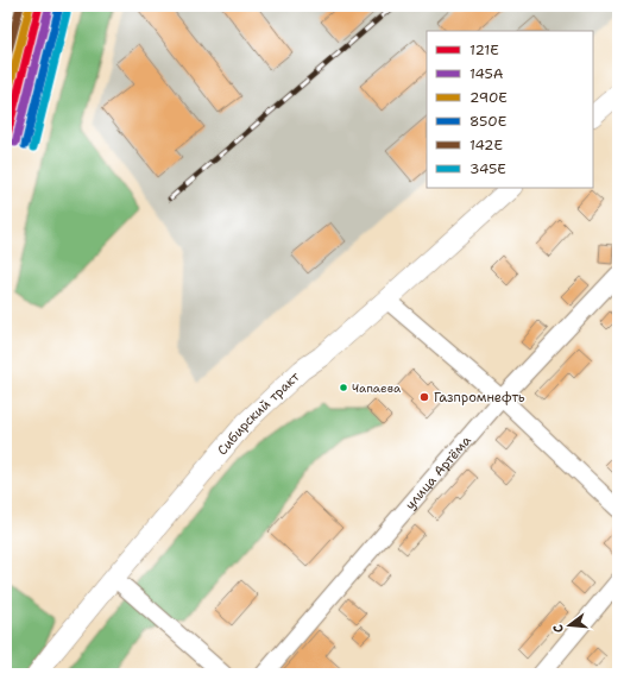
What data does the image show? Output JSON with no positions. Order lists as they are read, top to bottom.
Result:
{
  "streets": {
    "main road": ["Сибирский тракт"],
    "street": ["улица Артёма"]
  },
  "places": ["Чапаева", "Газпромнефть"],
  "lines": [
    "transit line 121Е",
    "transit line 290Е",
    "transit line 142Е",
    "transit line 145А",
    "transit line 850Е",
    "transit line 345Е"
  ],
  "legend": [
    "121Е",
    "145А",
    "290Е",
    "850Е",
    "142Е",
    "345Е"
  ],
  "north": "left"
}
